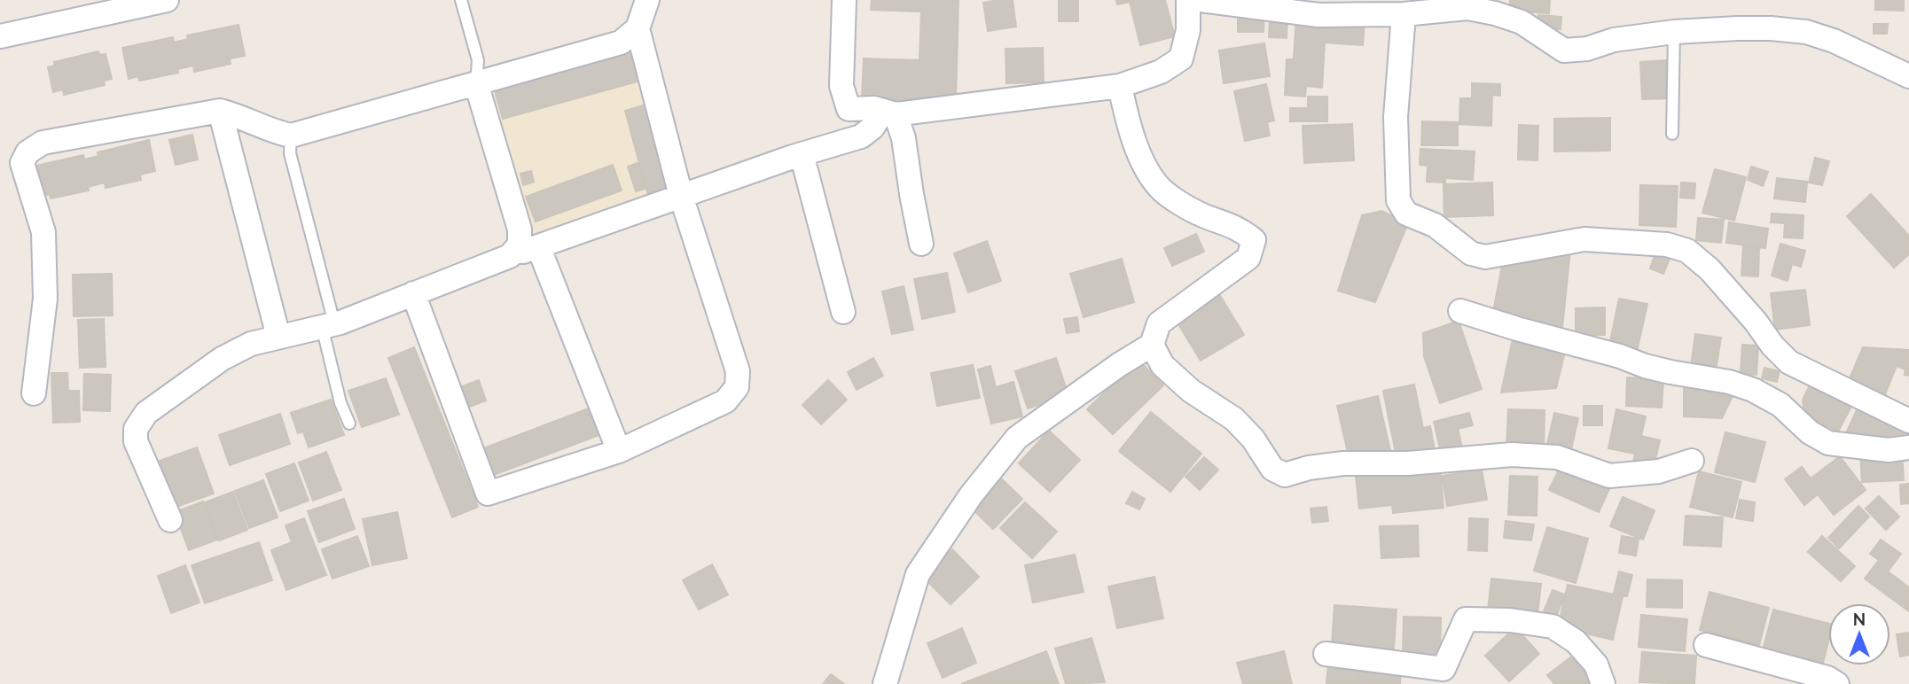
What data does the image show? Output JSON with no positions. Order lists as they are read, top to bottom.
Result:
{
  "north": "top"
}
